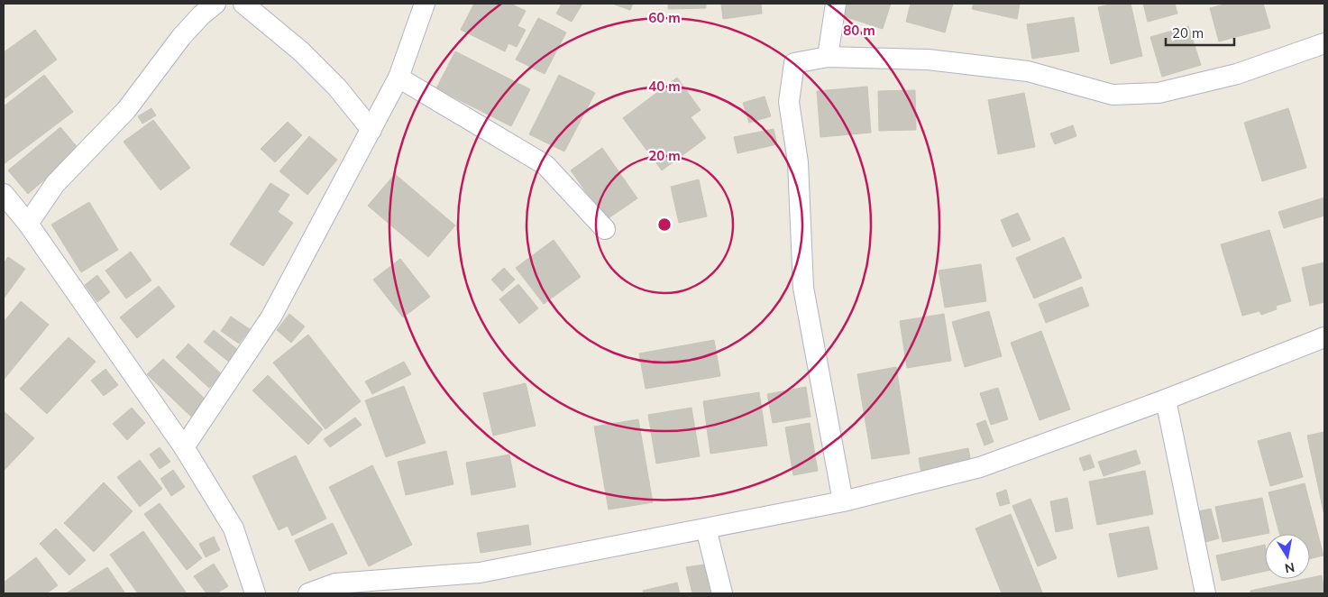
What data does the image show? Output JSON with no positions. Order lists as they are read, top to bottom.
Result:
{
  "scale_bar": "20 m",
  "north": "bottom",
  "rings": [
    "60 m",
    "80 m",
    "40 m",
    "20 m"
  ]
}
